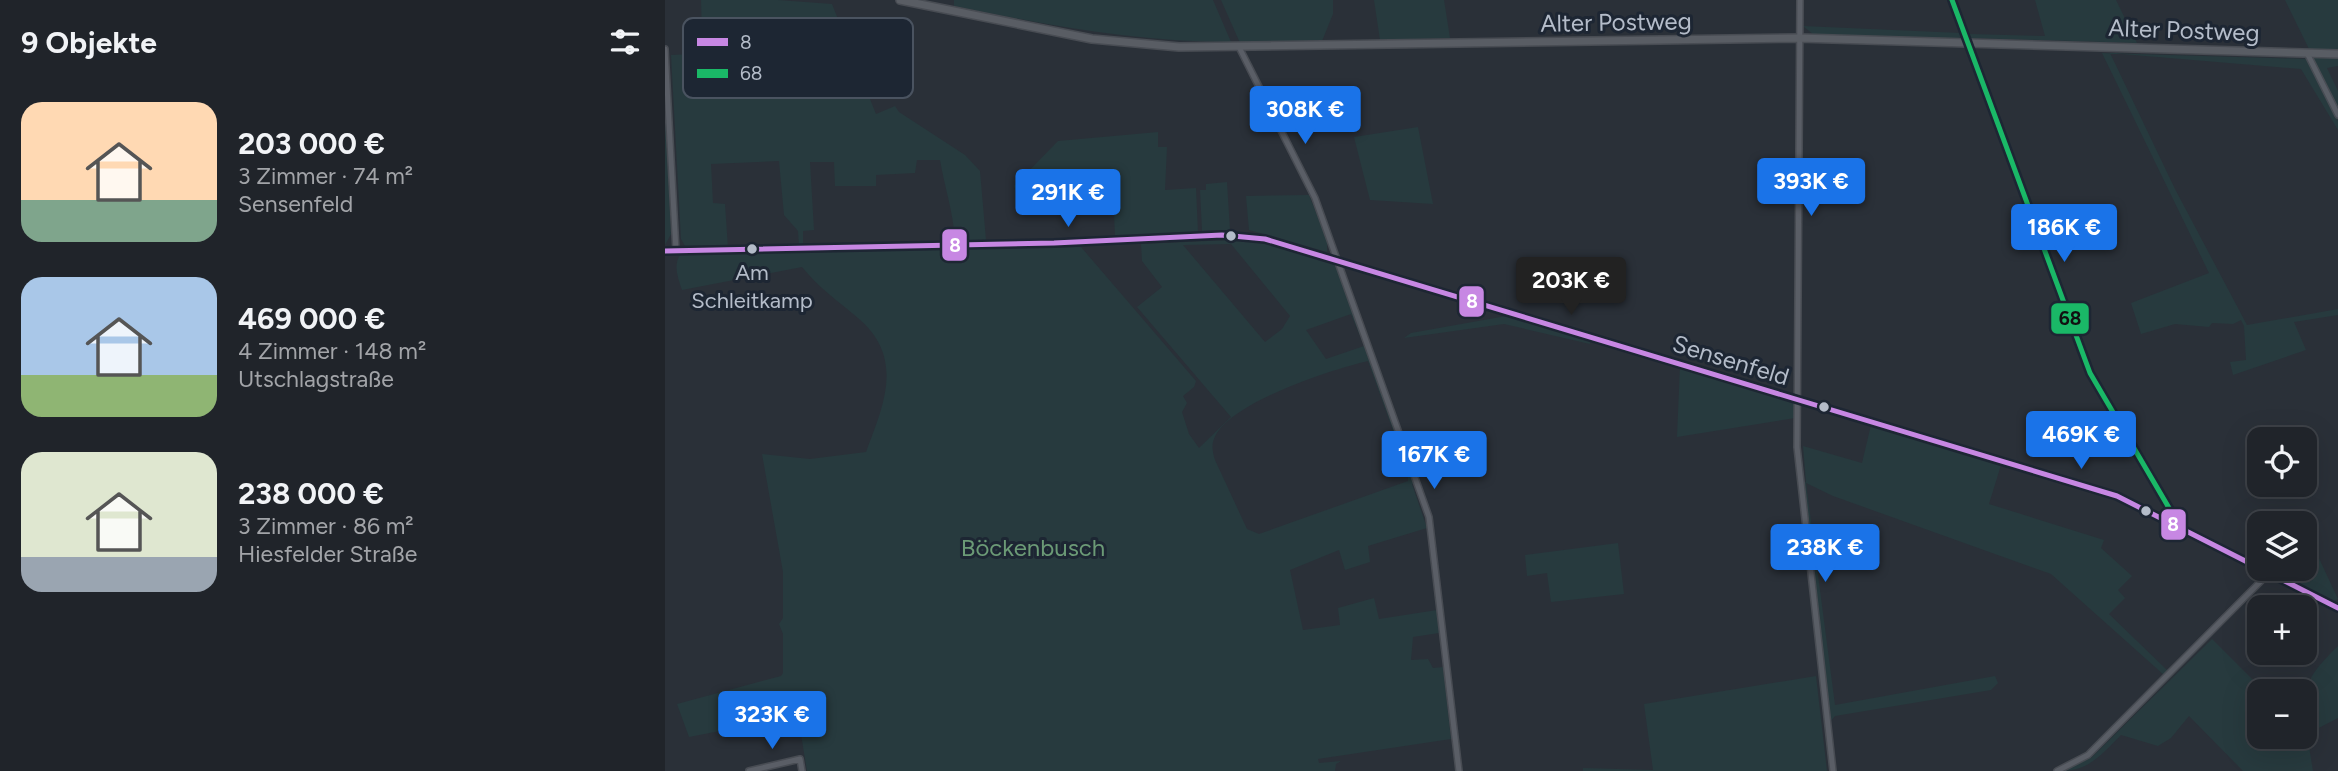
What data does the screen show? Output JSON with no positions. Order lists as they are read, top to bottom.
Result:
{
  "streets": {
    "main road": ["Alter Postweg"],
    "street": ["Sensenfeld"]
  },
  "parks": ["Böckenbusch"],
  "places": ["Am Schleitkamp"],
  "lines": ["transit line 68", "transit line 8"],
  "legend": ["8", "68"],
  "page": {
    "heading": "9 Objekte",
    "list": [
      {
        "name": "203 000 €",
        "note": "3 Zimmer · 74 m² · Sensenfeld"
      },
      {
        "name": "469 000 €",
        "note": "4 Zimmer · 148 m² · Utschlagstraße"
      },
      {
        "name": "238 000 €",
        "note": "3 Zimmer · 86 m² · Hiesfelder Straße"
      }
    ],
    "price": [
      "308K €",
      "393K €",
      "291K €",
      "186K €",
      "203K €",
      "469K €",
      "167K €",
      "238K €",
      "323K €"
    ],
    "map_buttons": ["+", "−"]
  }
}
